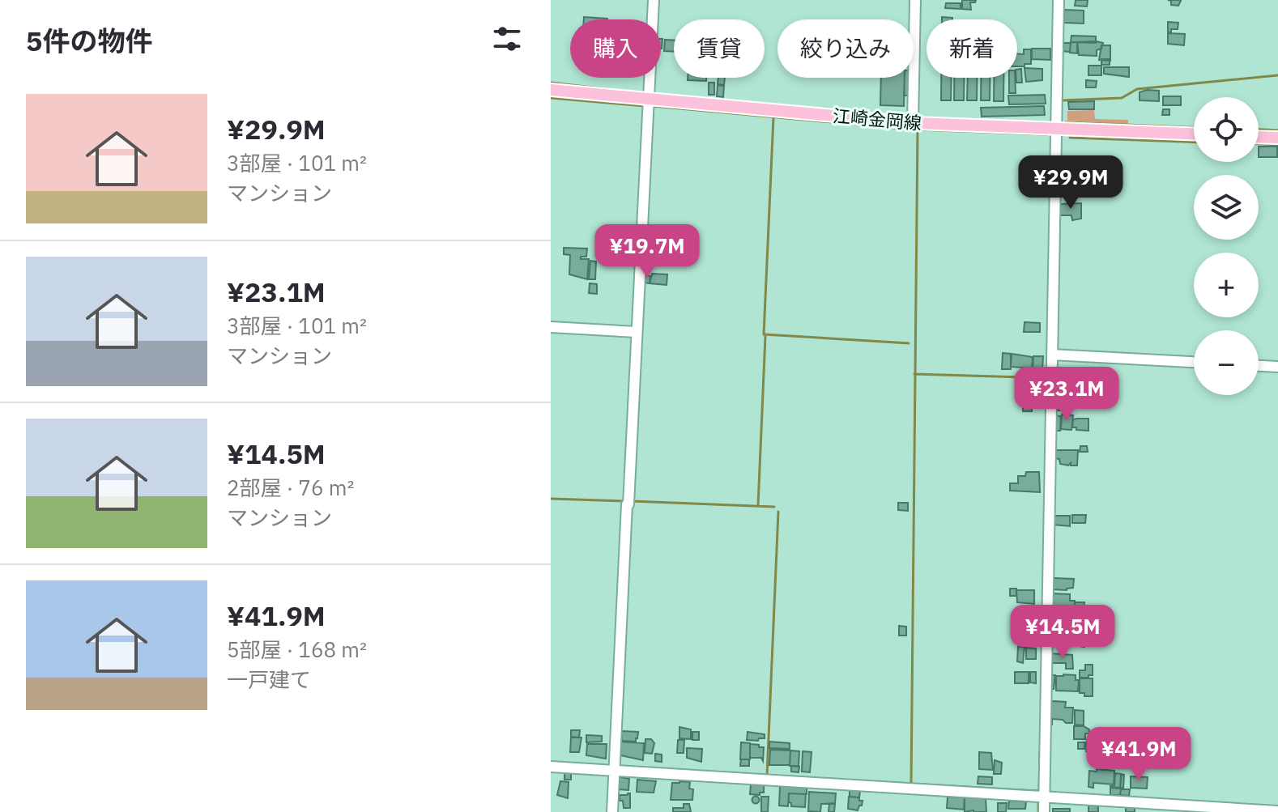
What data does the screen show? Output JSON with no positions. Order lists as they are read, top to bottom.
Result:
{
  "streets": {
    "main road": ["江崎金岡線"]
  },
  "page": {
    "heading": "5件の物件",
    "chip": [
      "購入",
      "賃貸",
      "絞り込み",
      "新着"
    ],
    "list": [
      {
        "name": "¥29.9M",
        "note": "3部屋 · 101 m² · マンション"
      },
      {
        "name": "¥23.1M",
        "note": "3部屋 · 101 m² · マンション"
      },
      {
        "name": "¥14.5M",
        "note": "2部屋 · 76 m² · マンション"
      },
      {
        "name": "¥41.9M",
        "note": "5部屋 · 168 m² · 一戸建て"
      }
    ],
    "map_buttons": ["+", "−"],
    "price": [
      "¥29.9M",
      "¥19.7M",
      "¥23.1M",
      "¥14.5M",
      "¥41.9M"
    ]
  }
}
